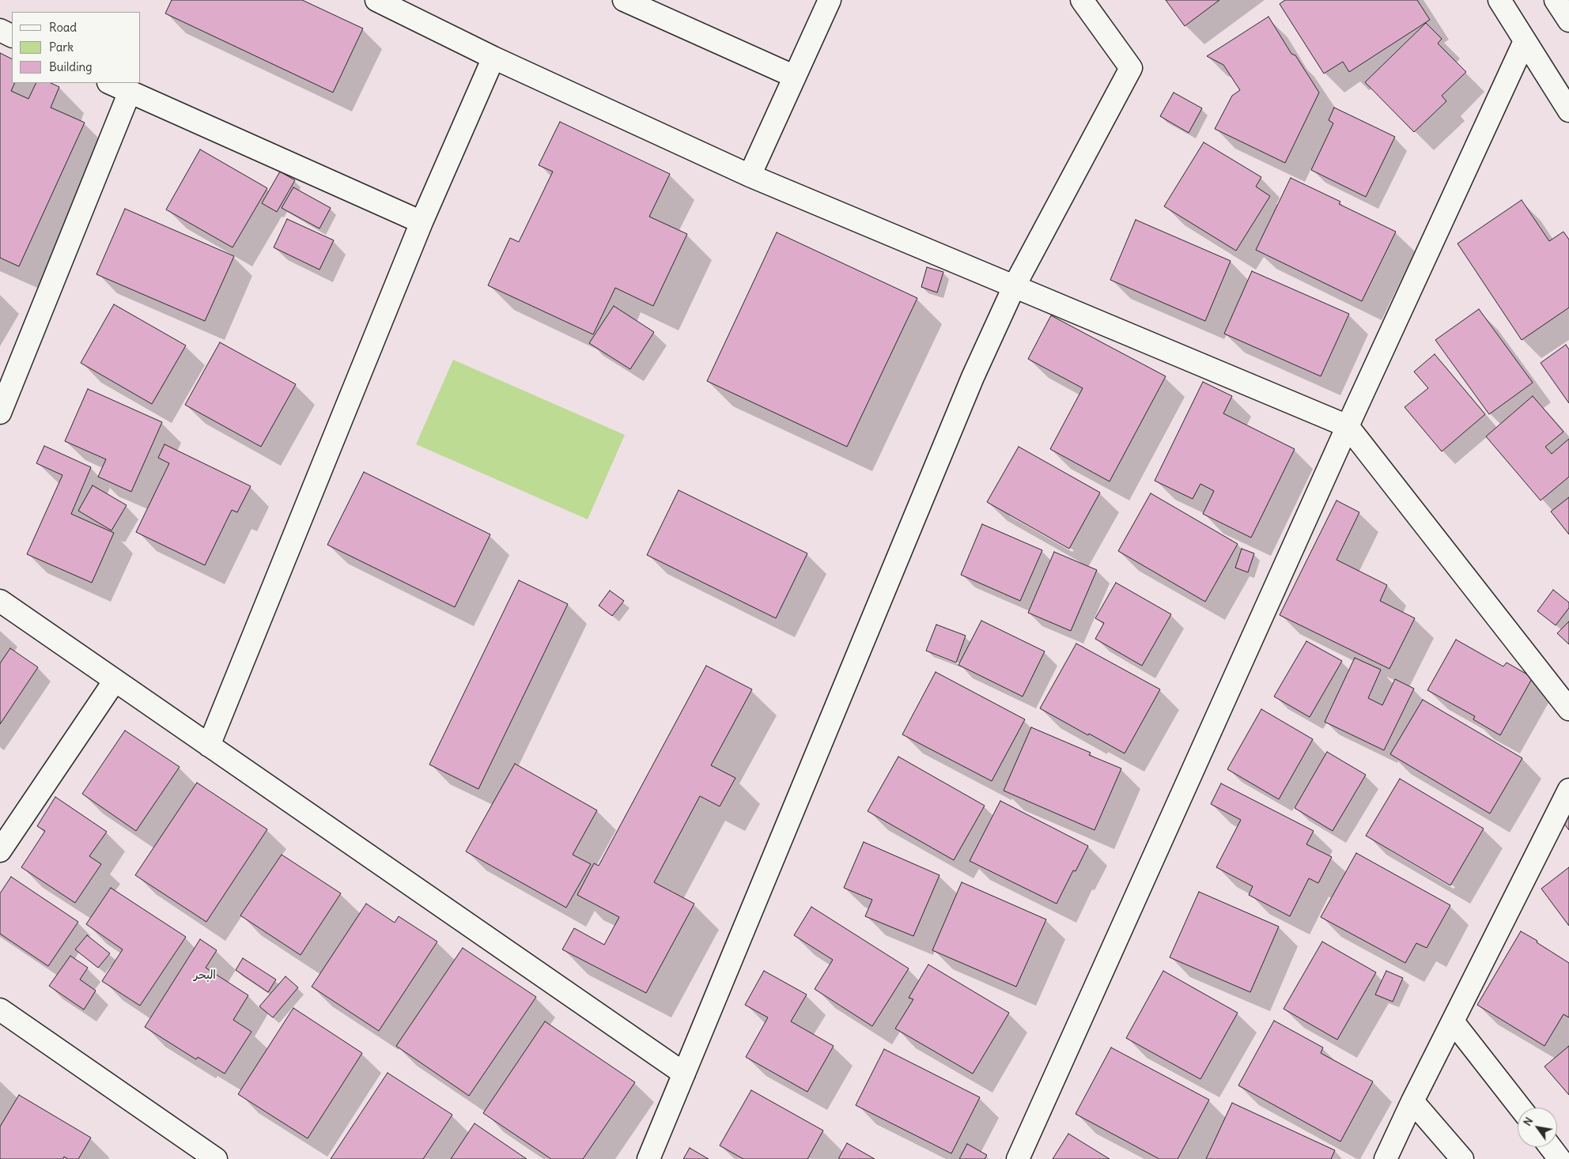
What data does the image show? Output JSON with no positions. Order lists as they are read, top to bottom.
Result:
{
  "districts": ["البحر"],
  "legend": ["Road", "Park", "Building"],
  "north": "top left"
}
